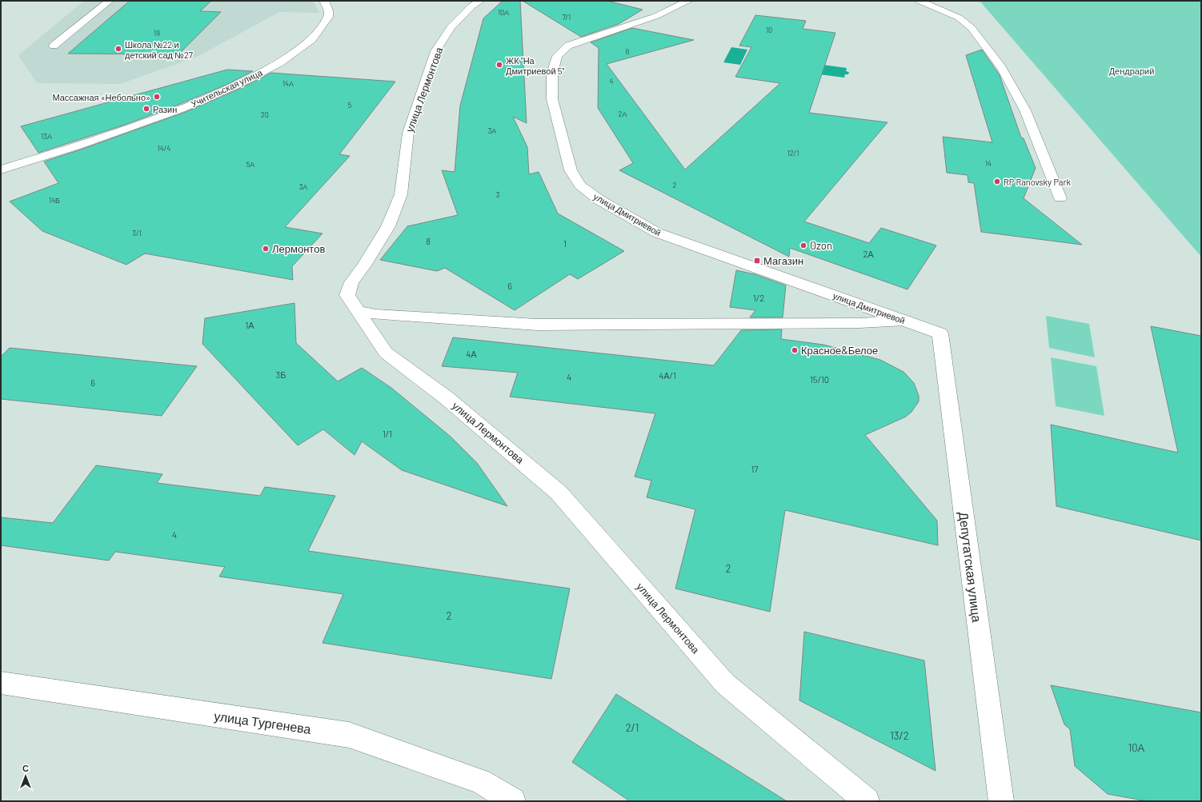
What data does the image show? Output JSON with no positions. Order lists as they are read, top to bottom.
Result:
{
  "streets": {
    "street": [
      "Учительская улица",
      "улица Лермонтова",
      "улица Дмитриевой",
      "Депутатская улица",
      "улица Тургенева"
    ]
  },
  "crossings": [
    ["улица Дмитриевой", "Депутатская улица"]
  ],
  "parks": ["Дендрарий"],
  "places": {
    "other": [
      "Школа №22 и детский сад №27",
      "ЖК \"На Дмитриевой 5\"",
      "Массажная «Небольно»",
      "Разин",
      "RP Ranovsky Park",
      "Ozon",
      "Лермонтов",
      "Красное&Белое"
    ],
    "transit": ["Магазин"]
  },
  "house_numbers": [
    "10А",
    "7/1",
    "10",
    "19",
    "6",
    "4",
    "14А",
    "5",
    "2А",
    "20",
    "3А",
    "13А",
    "14/4",
    "12/1",
    "14",
    "5А",
    "2",
    "3А",
    "3",
    "14Б",
    "3/1",
    "8",
    "1",
    "2А",
    "6",
    "1/2",
    "1А",
    "4А",
    "3Б",
    "4А/1",
    "4",
    "15/10",
    "6",
    "1/1",
    "17",
    "4",
    "2",
    "2",
    "2/1",
    "13/2",
    "10А"
  ],
  "north": "top"
}
